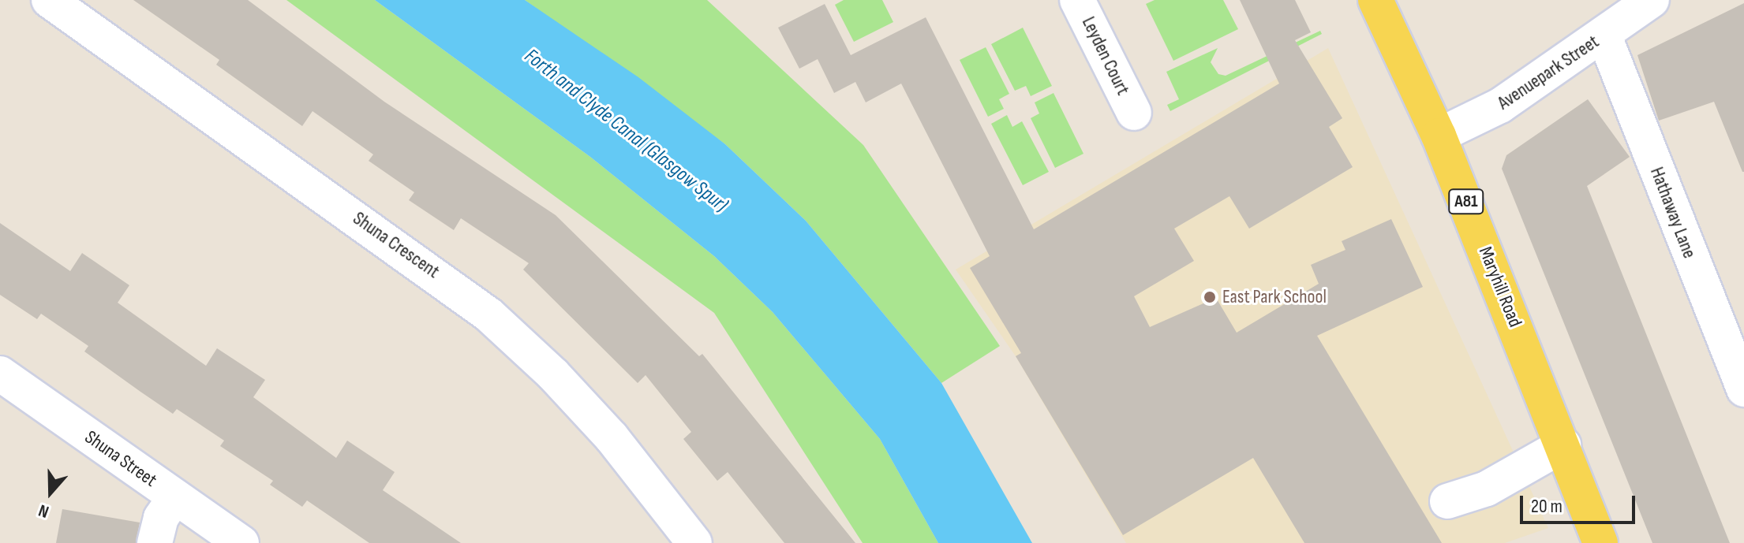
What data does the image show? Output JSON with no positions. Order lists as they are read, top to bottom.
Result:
{
  "streets": {
    "main road": ["A81", "Maryhill Road"],
    "street": [
      "Leyden Court",
      "Avenuepark Street",
      "Hathaway Lane",
      "Shuna Crescent",
      "Shuna Street"
    ]
  },
  "crossings": [
    ["Avenuepark Street", "Hathaway Lane"],
    ["Avenuepark Street", "Maryhill Road"]
  ],
  "water": ["Forth and Clyde Canal (Glasgow Spur)"],
  "places": ["East Park School"],
  "scale_bar": "20 m",
  "north": "bottom"
}
